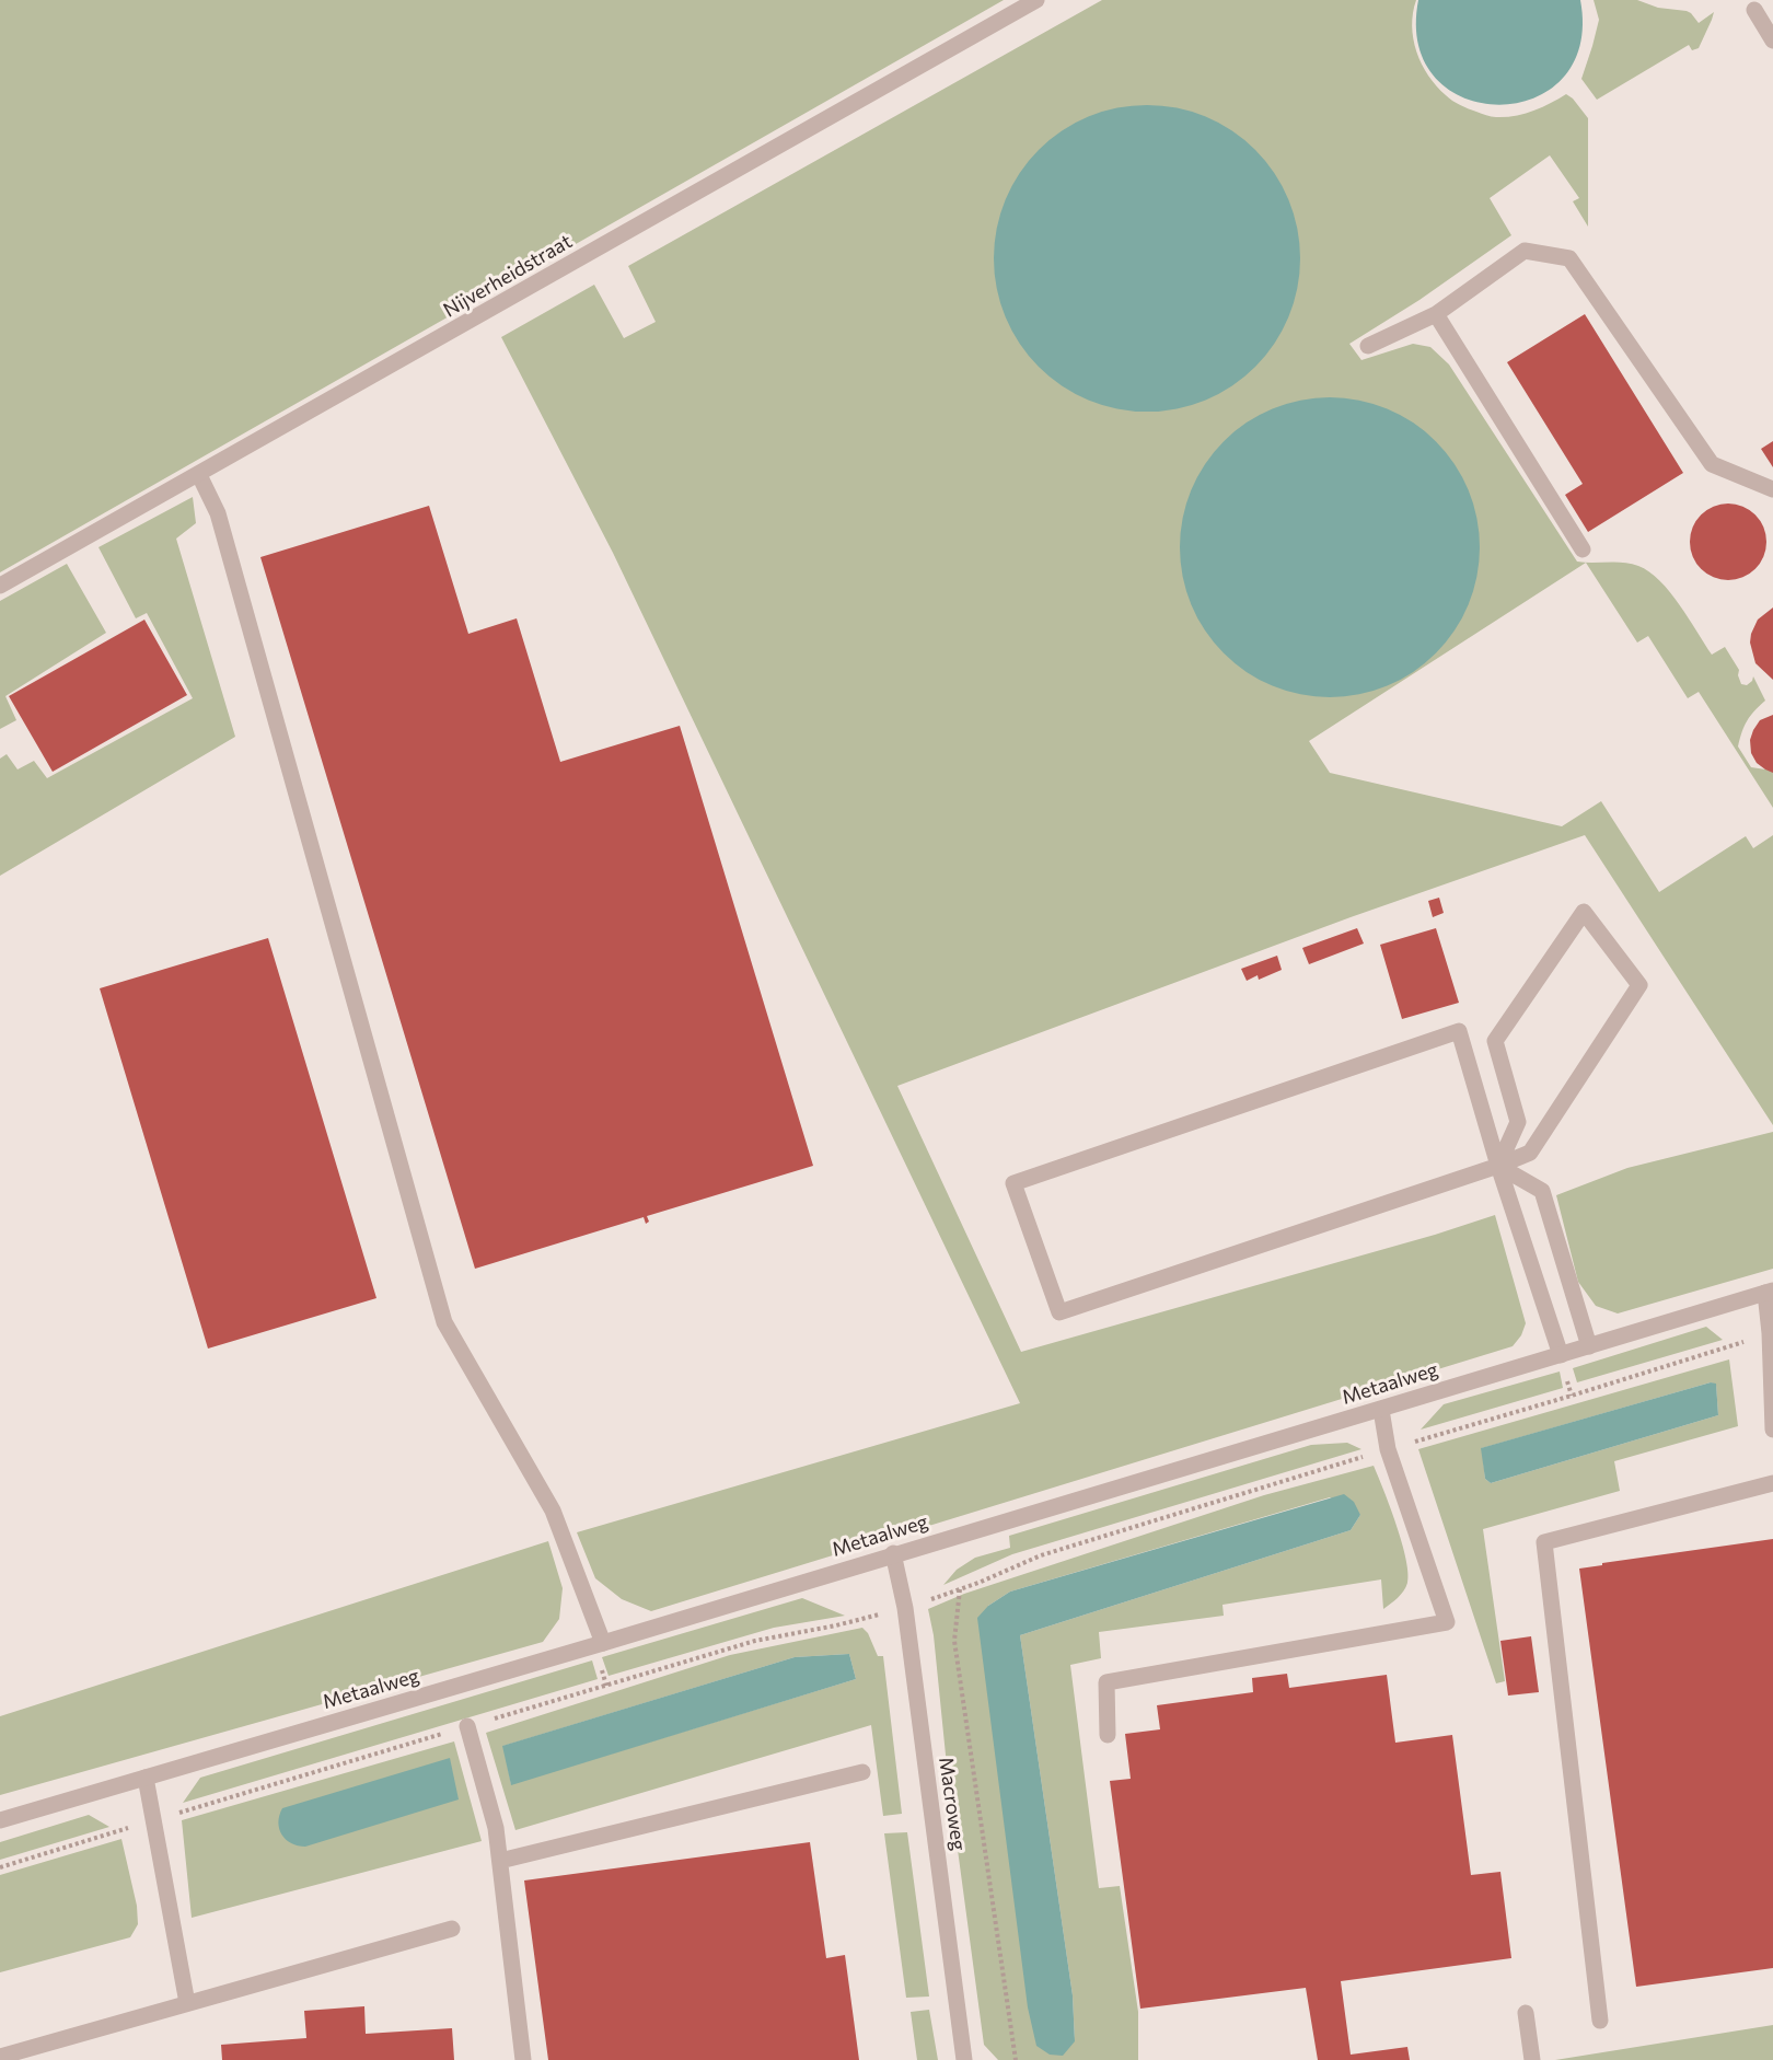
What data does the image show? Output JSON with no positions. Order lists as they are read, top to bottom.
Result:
{
  "streets": {
    "street": ["Nijverheidstraat", "Metaalweg", "Macroweg"]
  },
  "crossings": [
    ["Metaalweg", "Macroweg"]
  ]
}
